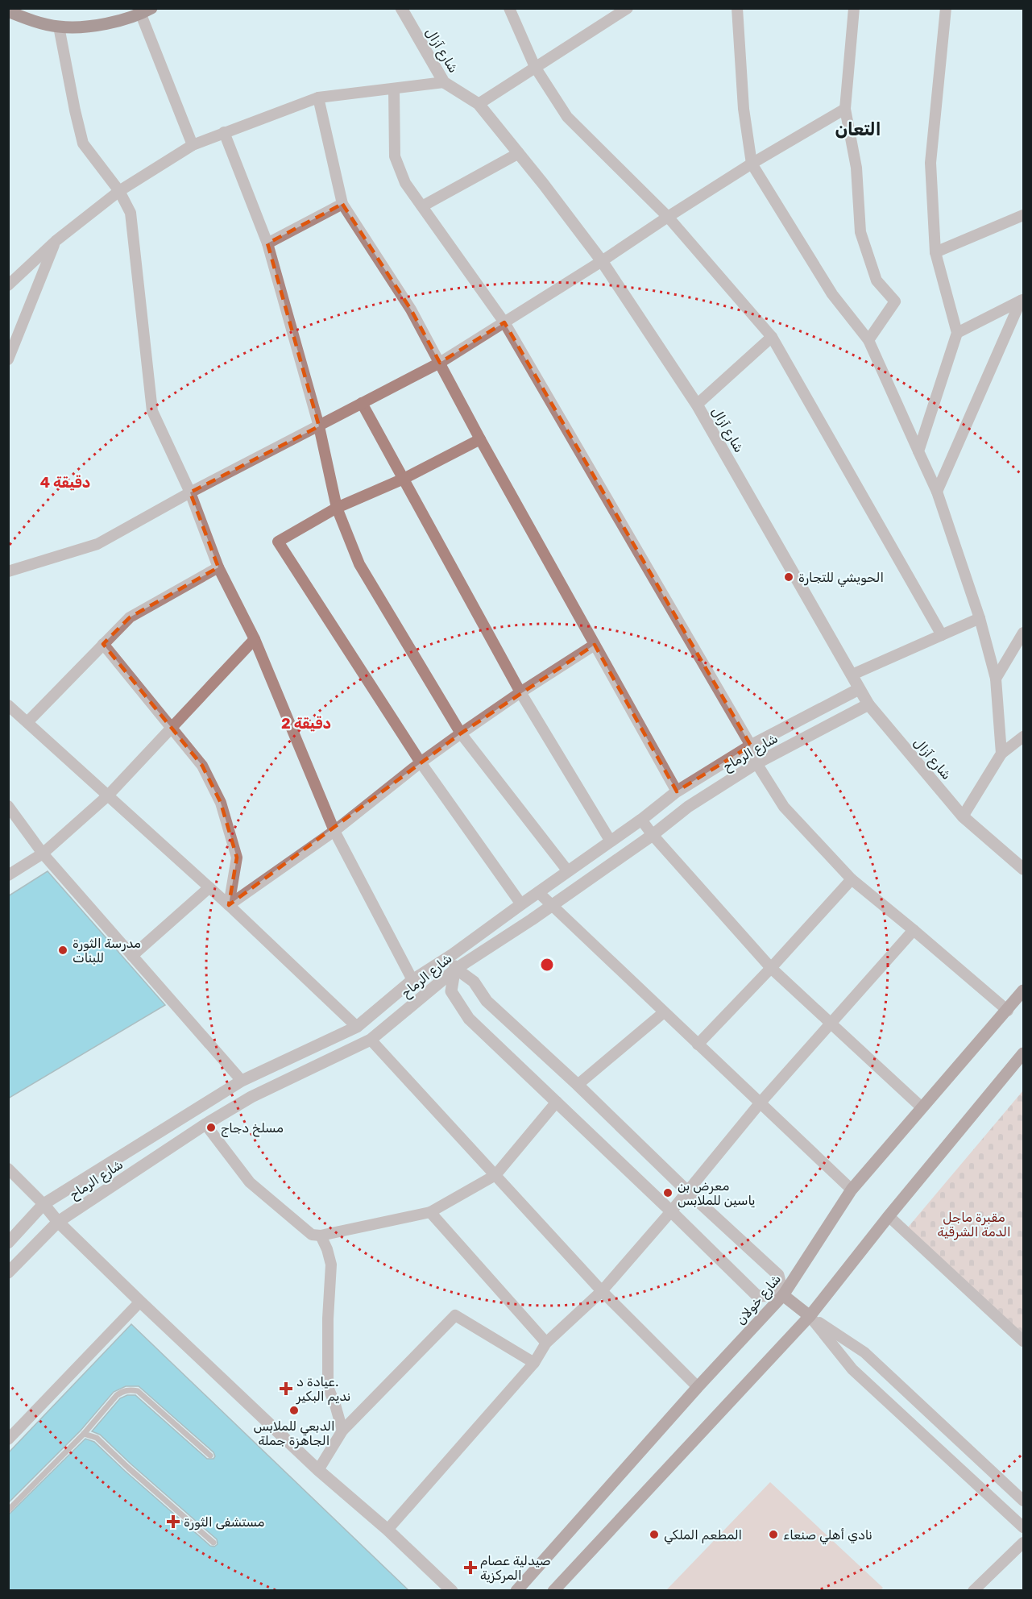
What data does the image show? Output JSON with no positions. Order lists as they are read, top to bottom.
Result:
{
  "streets": {
    "main road": ["شارع خولان"],
    "street": ["شارع آزال", "شارع الرماح"]
  },
  "crossings": [
    ["شارع آزال", "شارع الرماح"]
  ],
  "districts": ["التعان"],
  "parks": ["مقبرة ماجل الدمة الشرقية"],
  "places": {
    "other": [
      "الحويشي للتجارة",
      "مدرسة الثورة للبنات",
      "مسلخ دجاج",
      "معرض بن ياسين للملابس",
      "الدبعي للملابس الجاهزة جملة",
      "المطعم الملكي",
      "نادي أهلي صنعاء"
    ],
    "health": ["عيادة د. نديم البكير", "مستشفى الثورة", "صيدلية عصام المركزية"]
  },
  "rings": ["4 دقيقة", "2 دقيقة"]
}
